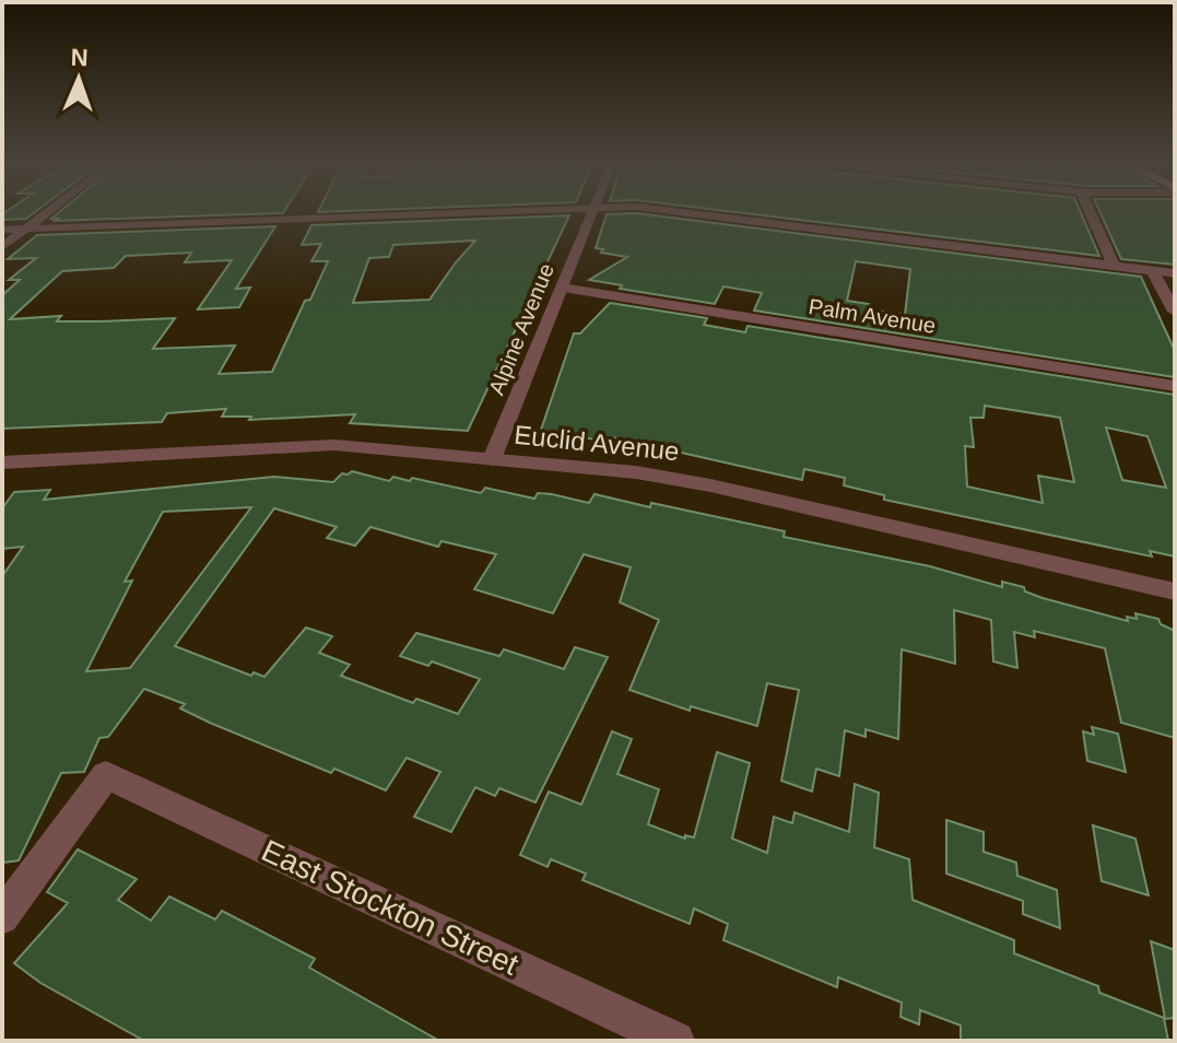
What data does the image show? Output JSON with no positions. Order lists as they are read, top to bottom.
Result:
{
  "streets": {
    "street": [
      "Palm Avenue",
      "Alpine Avenue",
      "Euclid Avenue",
      "East Stockton Street"
    ]
  },
  "crossings": [
    ["Palm Avenue", "Alpine Avenue"],
    ["Alpine Avenue", "Euclid Avenue"]
  ],
  "north": "top"
}
